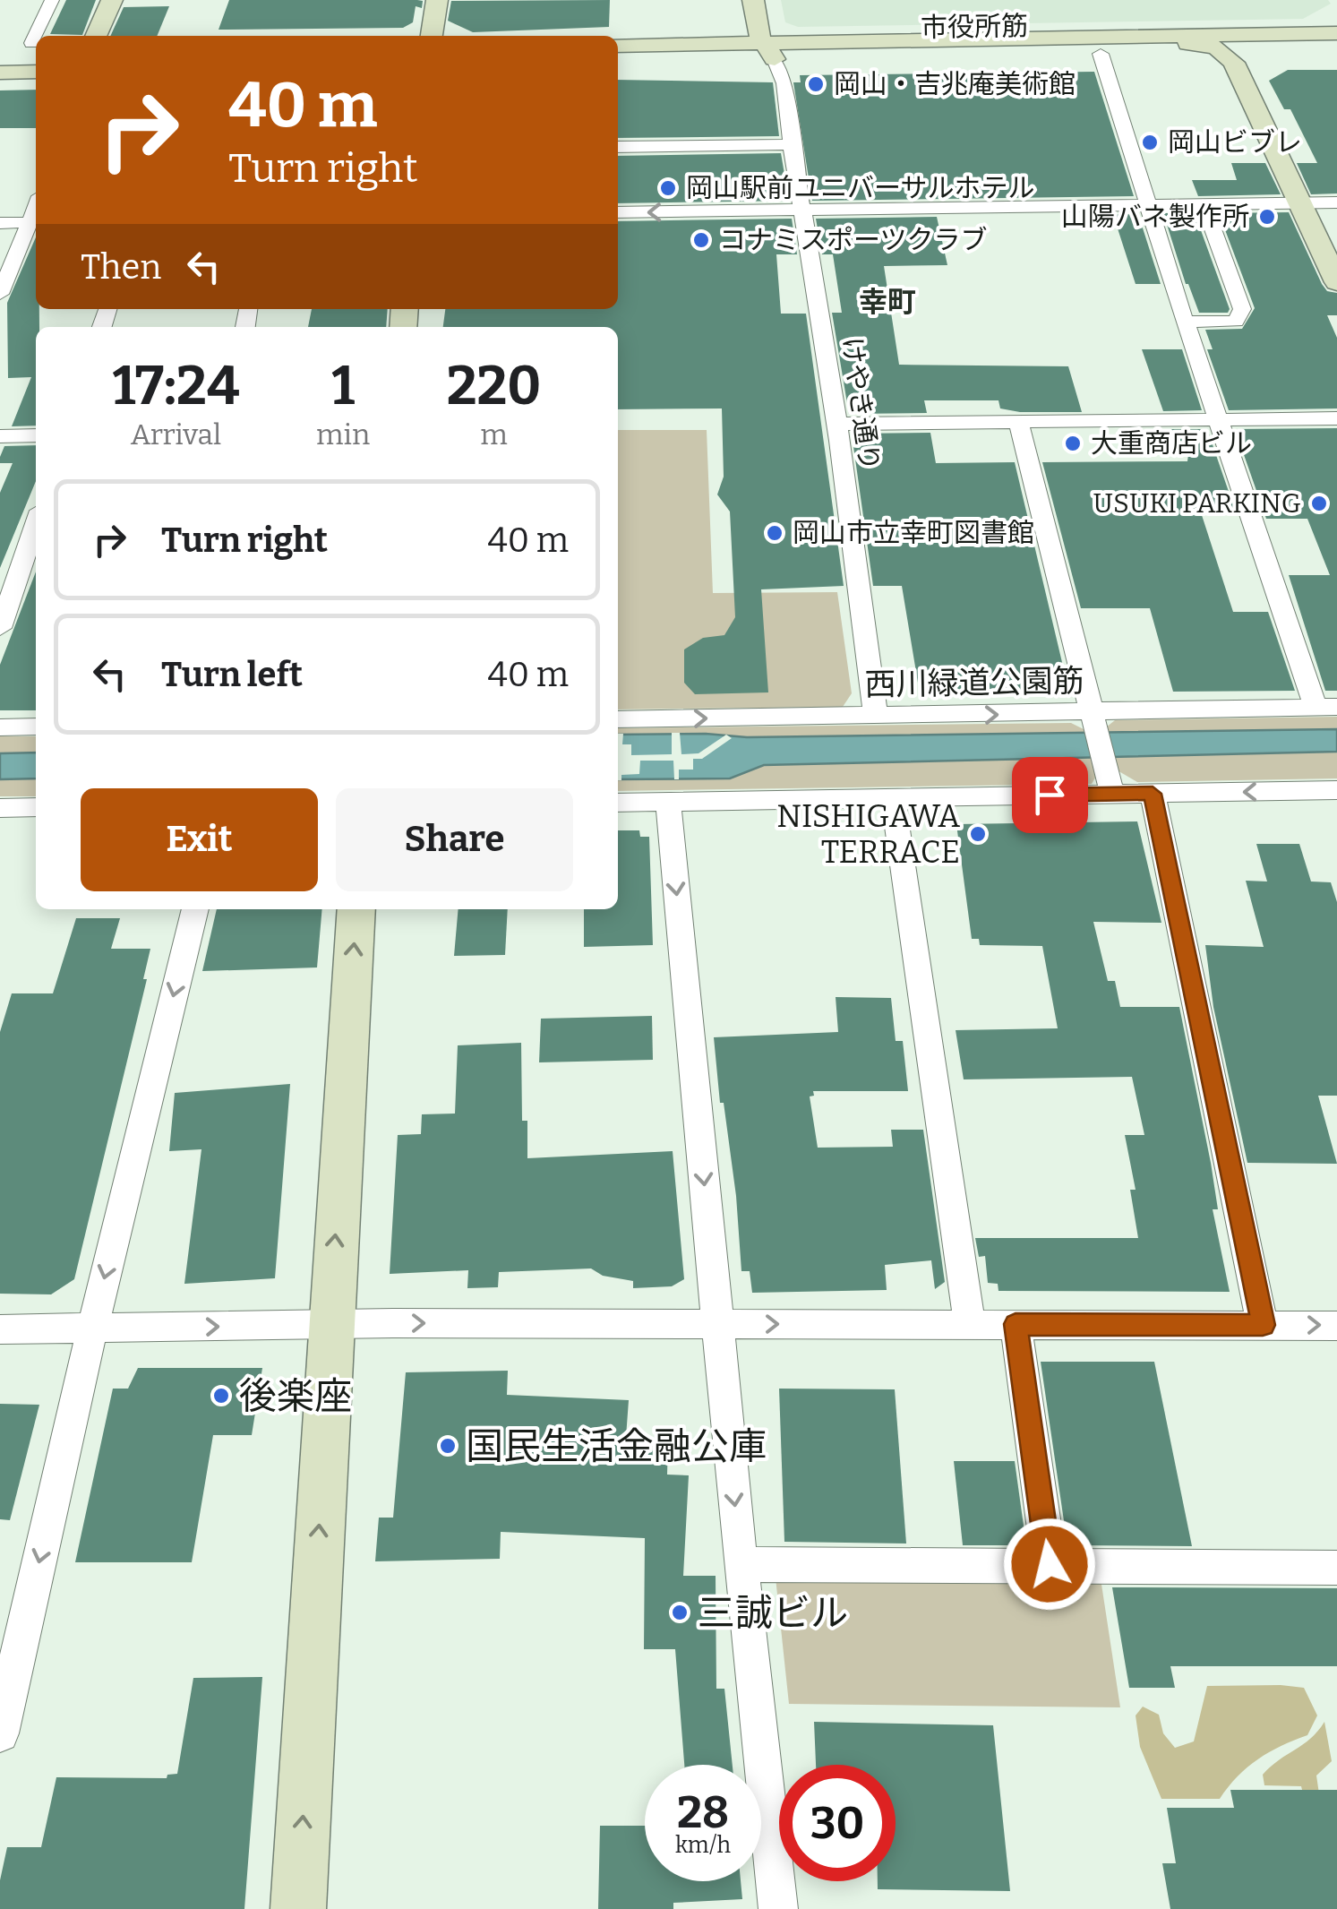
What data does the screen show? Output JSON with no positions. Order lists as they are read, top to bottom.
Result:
{
  "streets": {
    "street": ["市役所筋", "けやき通り", "西川緑道公園筋"]
  },
  "crossings": [
    ["市役所筋", "けやき通り"],
    ["けやき通り", "西川緑道公園筋"]
  ],
  "districts": ["幸町"],
  "places": [
    "岡山・吉兆庵美術館",
    "岡山ビブレ",
    "岡山駅前ユニバーサルホテル",
    "山陽バネ製作所",
    "コナミスポーツクラブ",
    "大重商店ビル",
    "USUKI PARKING",
    "岡山市立幸町図書館",
    "NISHIGAWA TERRACE",
    "後楽座",
    "国民生活金融公庫",
    "三誠ビル"
  ],
  "page": {
    "turn": ["40 m", "Turn right"],
    "then": "Then",
    "eta": [
      "17:24",
      "Arrival",
      "1",
      "min",
      "220",
      "m"
    ],
    "list": [
      {
        "name": "Turn right",
        "value": "40 m"
      },
      {
        "name": "Turn left",
        "value": "40 m"
      }
    ],
    "buttons": ["Exit", "Share"],
    "speed": "28 km/h",
    "limit": "30"
  }
}
